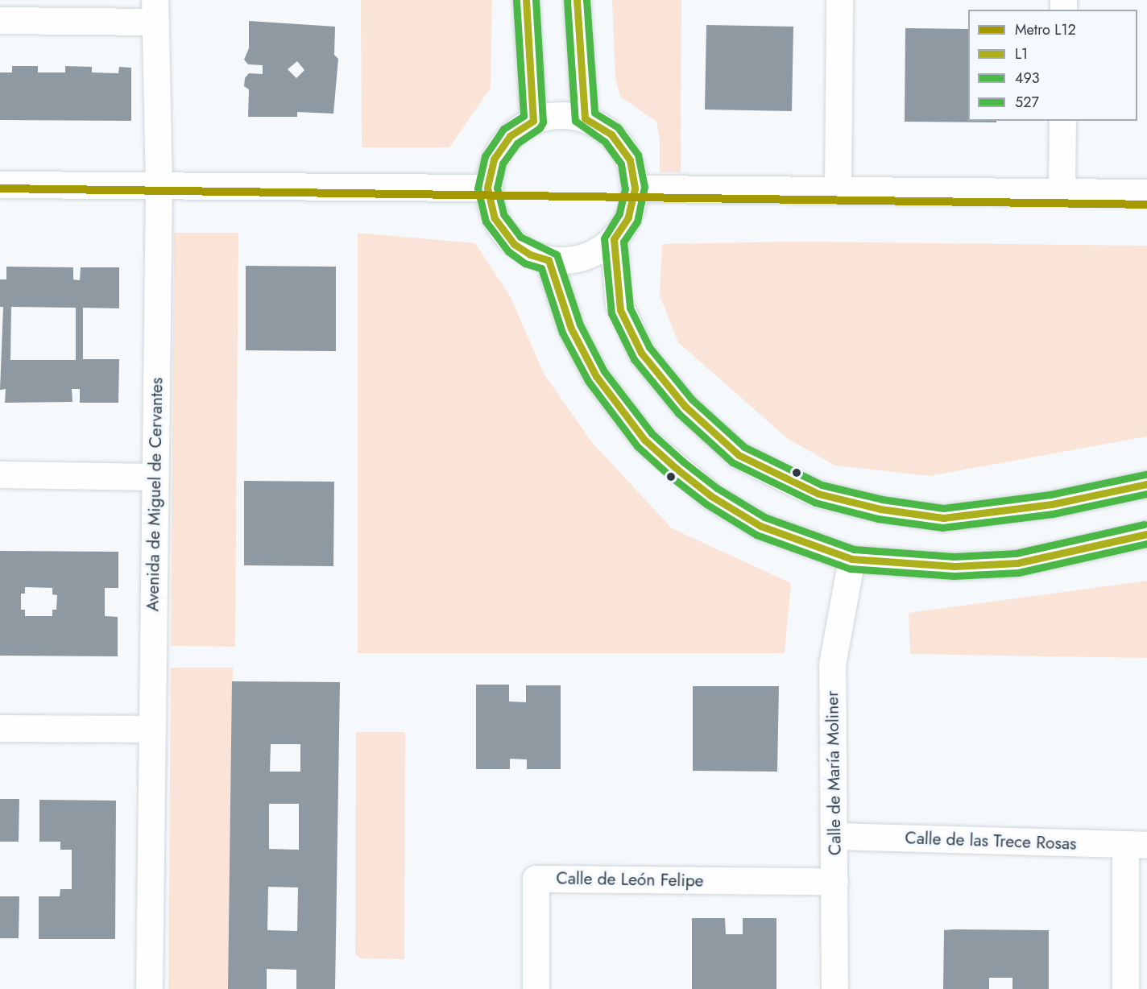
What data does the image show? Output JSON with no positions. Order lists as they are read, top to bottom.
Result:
{
  "streets": {
    "street": [
      "Avenida de Miguel de Cervantes",
      "Calle de María Moliner",
      "Calle de las Trece Rosas",
      "Calle de León Felipe"
    ]
  },
  "crossings": [
    ["Calle de María Moliner", "Calle de las Trece Rosas"],
    ["Calle de María Moliner", "Calle de León Felipe"]
  ],
  "lines": [
    "transit line L1",
    "transit line 527",
    "transit line 493",
    "metro line L12"
  ],
  "legend": [
    "Metro L12",
    "L1",
    "493",
    "527"
  ]
}
